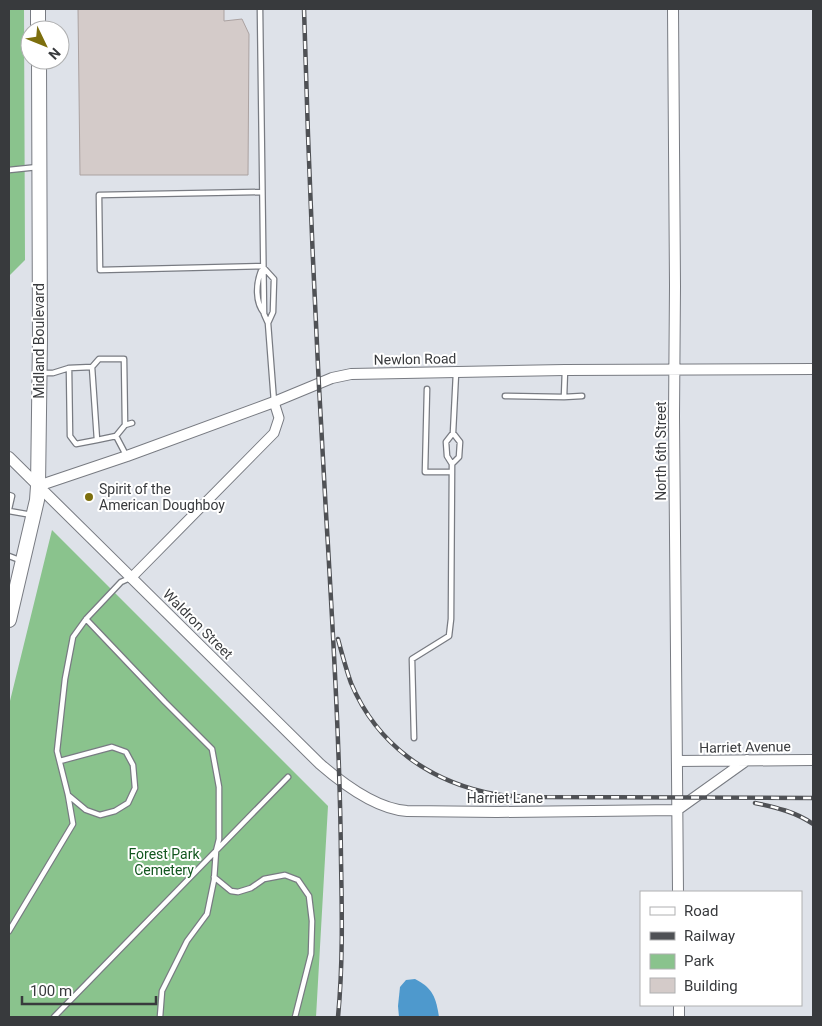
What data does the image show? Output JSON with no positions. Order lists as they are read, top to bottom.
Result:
{
  "streets": {
    "main road": ["Midland Boulevard"],
    "street": [
      "Newlon Road",
      "North 6th Street",
      "Waldron Street",
      "Harriet Avenue",
      "Harriet Lane"
    ]
  },
  "crossings": [
    ["Midland Boulevard", "Newlon Road"],
    ["Midland Boulevard", "Waldron Street"],
    ["Newlon Road", "North 6th Street"],
    ["Newlon Road", "Waldron Street"],
    ["North 6th Street", "Harriet Avenue"],
    ["North 6th Street", "Harriet Lane"],
    ["Waldron Street", "Harriet Lane"]
  ],
  "parks": ["Forest Park Cemetery"],
  "places": ["Spirit of the American Doughboy"],
  "legend": [
    "Road",
    "Railway",
    "Park",
    "Building"
  ],
  "scale_bar": "100 m",
  "north": "bottom right"
}
